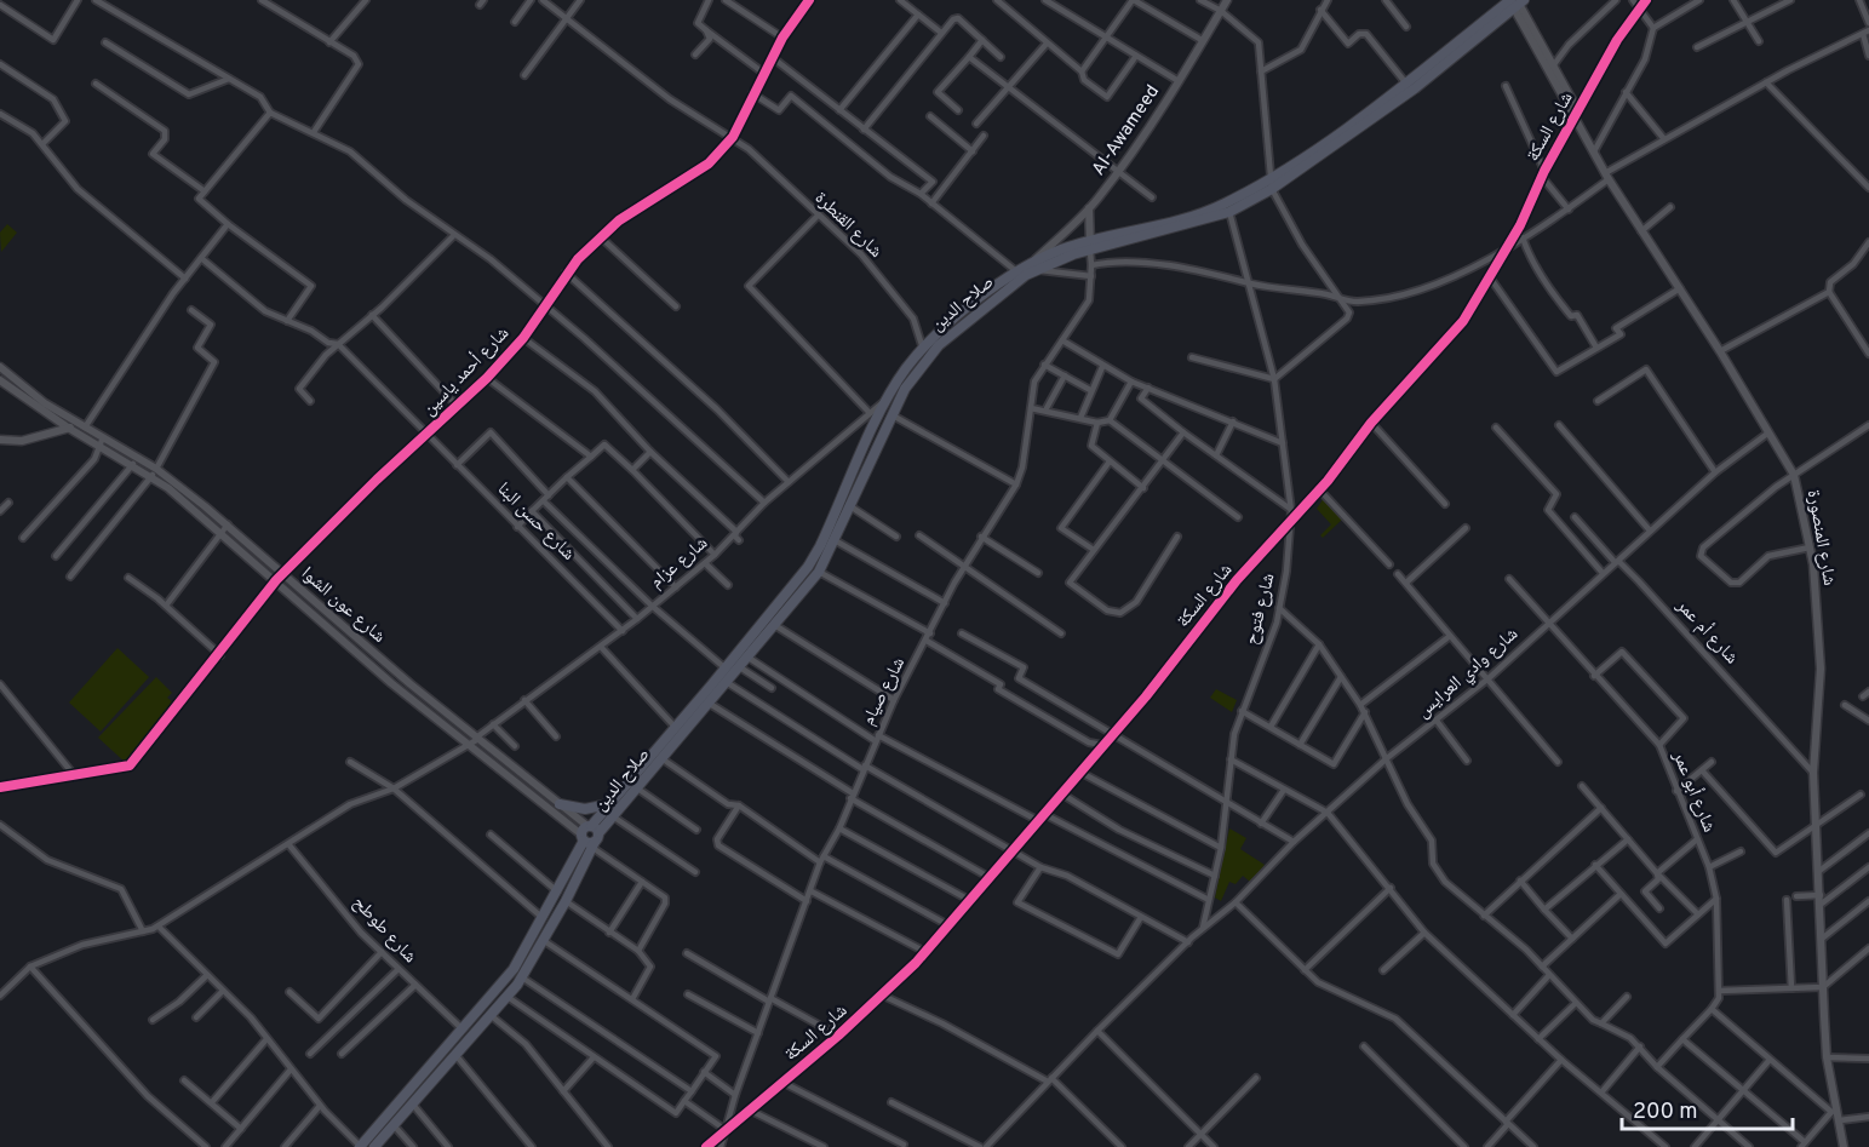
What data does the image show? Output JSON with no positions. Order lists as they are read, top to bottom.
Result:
{
  "streets": {
    "highway": ["صلاح الدين"],
    "main road": ["Al-Awameed", "شارع المنصورة", "شارع عون الشوا"],
    "street": [
      "شارع السكة",
      "شارع القنطرة",
      "شارع أحمد ياسين",
      "شارع حسن البنا",
      "شارع عزام",
      "شارع فتوح",
      "شارع أم عمر",
      "شارع وادي العرايس",
      "شارع صيام",
      "شارع أبو عمر",
      "شارع طوطح"
    ]
  },
  "crossings": [
    ["شارع السكة", "شارع المنصورة"],
    ["شارع السكة", "شارع فتوح"],
    ["شارع السكة", "شارع صيام"],
    ["Al-Awameed", "صلاح الدين"],
    ["شارع القنطرة", "صلاح الدين"],
    ["شارع القنطرة", "شارع أحمد ياسين"],
    ["صلاح الدين", "شارع عزام"],
    ["صلاح الدين", "شارع عون الشوا"],
    ["صلاح الدين", "شارع فتوح"],
    ["صلاح الدين", "شارع صيام"],
    ["صلاح الدين", "شارع طوطح"],
    ["شارع أحمد ياسين", "شارع حسن البنا"],
    ["شارع أحمد ياسين", "شارع عون الشوا"],
    ["شارع حسن البنا", "شارع عزام"],
    ["شارع المنصورة", "شارع أم عمر"],
    ["شارع المنصورة", "شارع وادي العرايس"],
    ["شارع عزام", "شارع عون الشوا"],
    ["شارع عزام", "شارع طوطح"],
    ["شارع فتوح", "شارع وادي العرايس"],
    ["شارع أم عمر", "شارع وادي العرايس"],
    ["شارع وادي العرايس", "شارع أبو عمر"]
  ],
  "scale_bar": "200 m"
}
